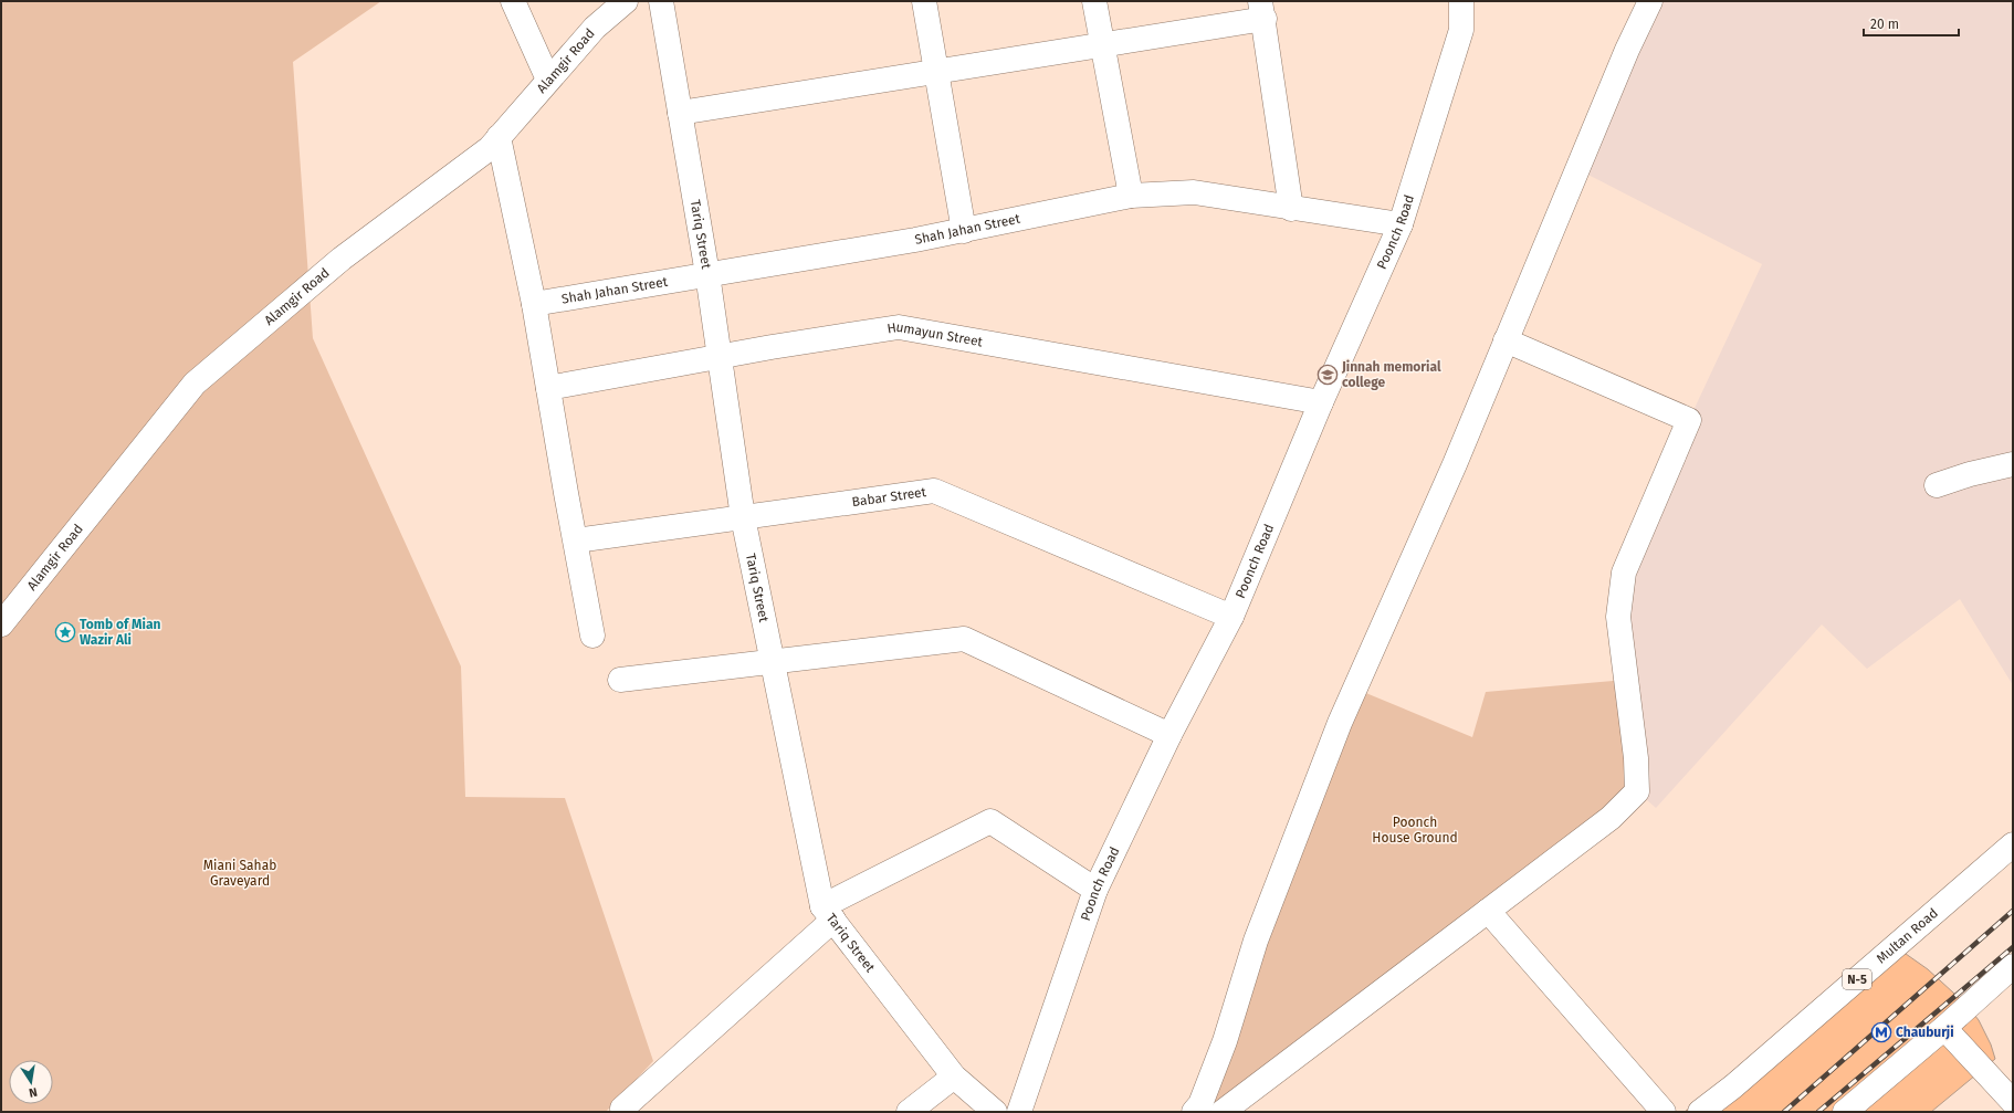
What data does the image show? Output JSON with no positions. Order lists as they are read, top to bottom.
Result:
{
  "streets": {
    "street": [
      "Alamgir Road",
      "Shah Jahan Street",
      "Poonch Road",
      "Tariq Street",
      "Humayun Street",
      "Babar Street",
      "Multan Road",
      "N-5"
    ]
  },
  "crossings": [
    ["Shah Jahan Street", "Poonch Road"],
    ["Shah Jahan Street", "Tariq Street"],
    ["Poonch Road", "Humayun Street"],
    ["Poonch Road", "Babar Street"],
    ["Tariq Street", "Humayun Street"],
    ["Tariq Street", "Babar Street"]
  ],
  "parks": ["Poonch House Ground", "Miani Sahab Graveyard"],
  "places": {
    "school or university": ["Jinnah memorial college"],
    "place": ["Tomb of Mian Wazir Ali"],
    "metro station": ["Chauburji"]
  },
  "scale_bar": "20 m",
  "north": "bottom"
}
